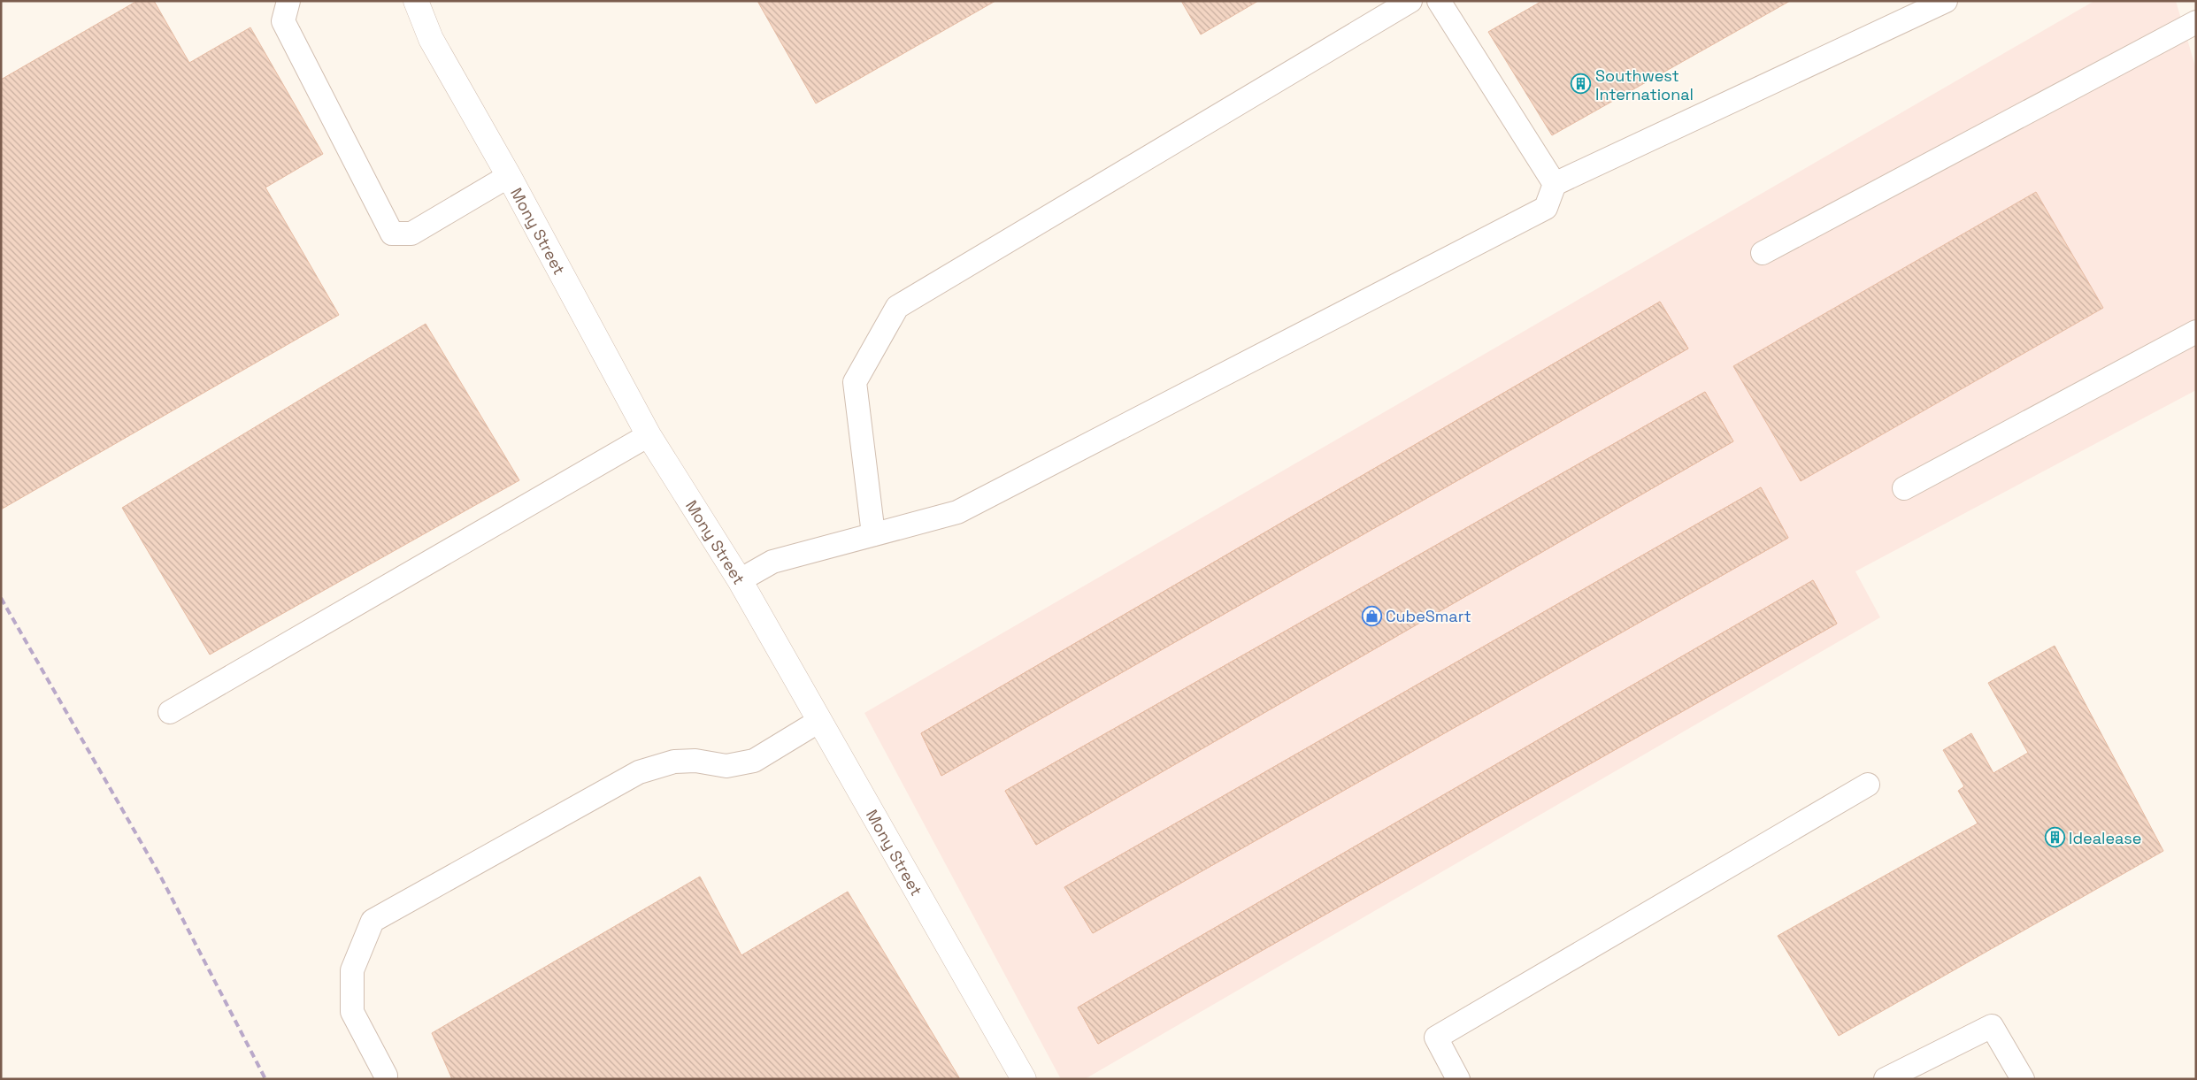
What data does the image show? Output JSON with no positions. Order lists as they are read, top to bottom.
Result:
{
  "streets": {
    "street": ["Mony Street"]
  },
  "places": {
    "building": ["Southwest International", "Idealease"],
    "shop": ["CubeSmart"]
  }
}
